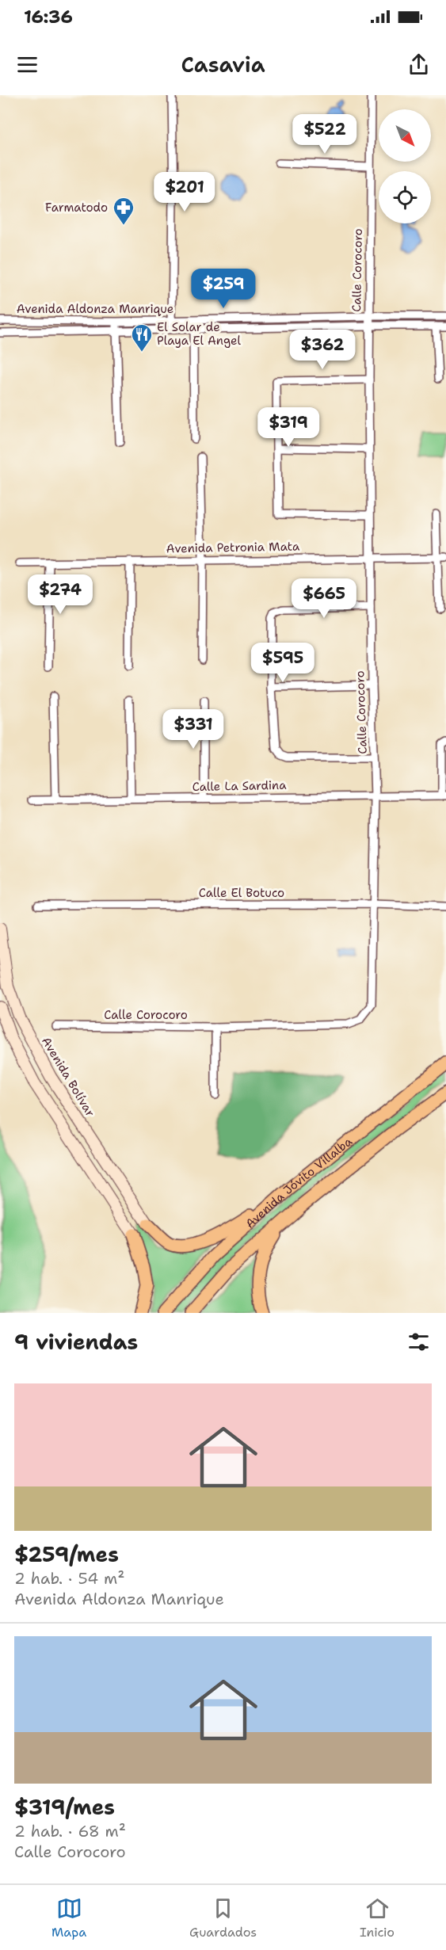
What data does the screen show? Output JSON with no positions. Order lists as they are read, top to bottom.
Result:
{
  "streets": {
    "main road": ["Avenida Jóvito Villalba"],
    "street": [
      "Calle Corocoro",
      "Avenida Aldonza Manrique",
      "Avenida Petronia Mata",
      "Calle La Sardina",
      "Calle El Botuco",
      "Avenida Bolívar"
    ]
  },
  "crossings": [
    ["Calle Corocoro", "Avenida Aldonza Manrique"],
    ["Calle Corocoro", "Avenida Petronia Mata"],
    ["Calle Corocoro", "Calle La Sardina"],
    ["Calle Corocoro", "Calle El Botuco"]
  ],
  "places": {
    "pharmacy": ["Farmatodo"],
    "restaurant": ["El Solar de Playa El Angel"]
  },
  "north": "bottom right",
  "page": {
    "status": "16:36",
    "header": "Casavia",
    "price": [
      "$522",
      "$201",
      "$259",
      "$362",
      "$319",
      "$274",
      "$665",
      "$595",
      "$331"
    ],
    "heading": "9 viviendas",
    "list": [
      {
        "name": "$259/mes",
        "note": "2 hab. · 54 m² · Avenida Aldonza Manrique"
      },
      {
        "name": "$319/mes",
        "note": "2 hab. · 68 m² · Calle Corocoro"
      }
    ],
    "tabs": ["Mapa", "Guardados", "Inicio"]
  }
}
